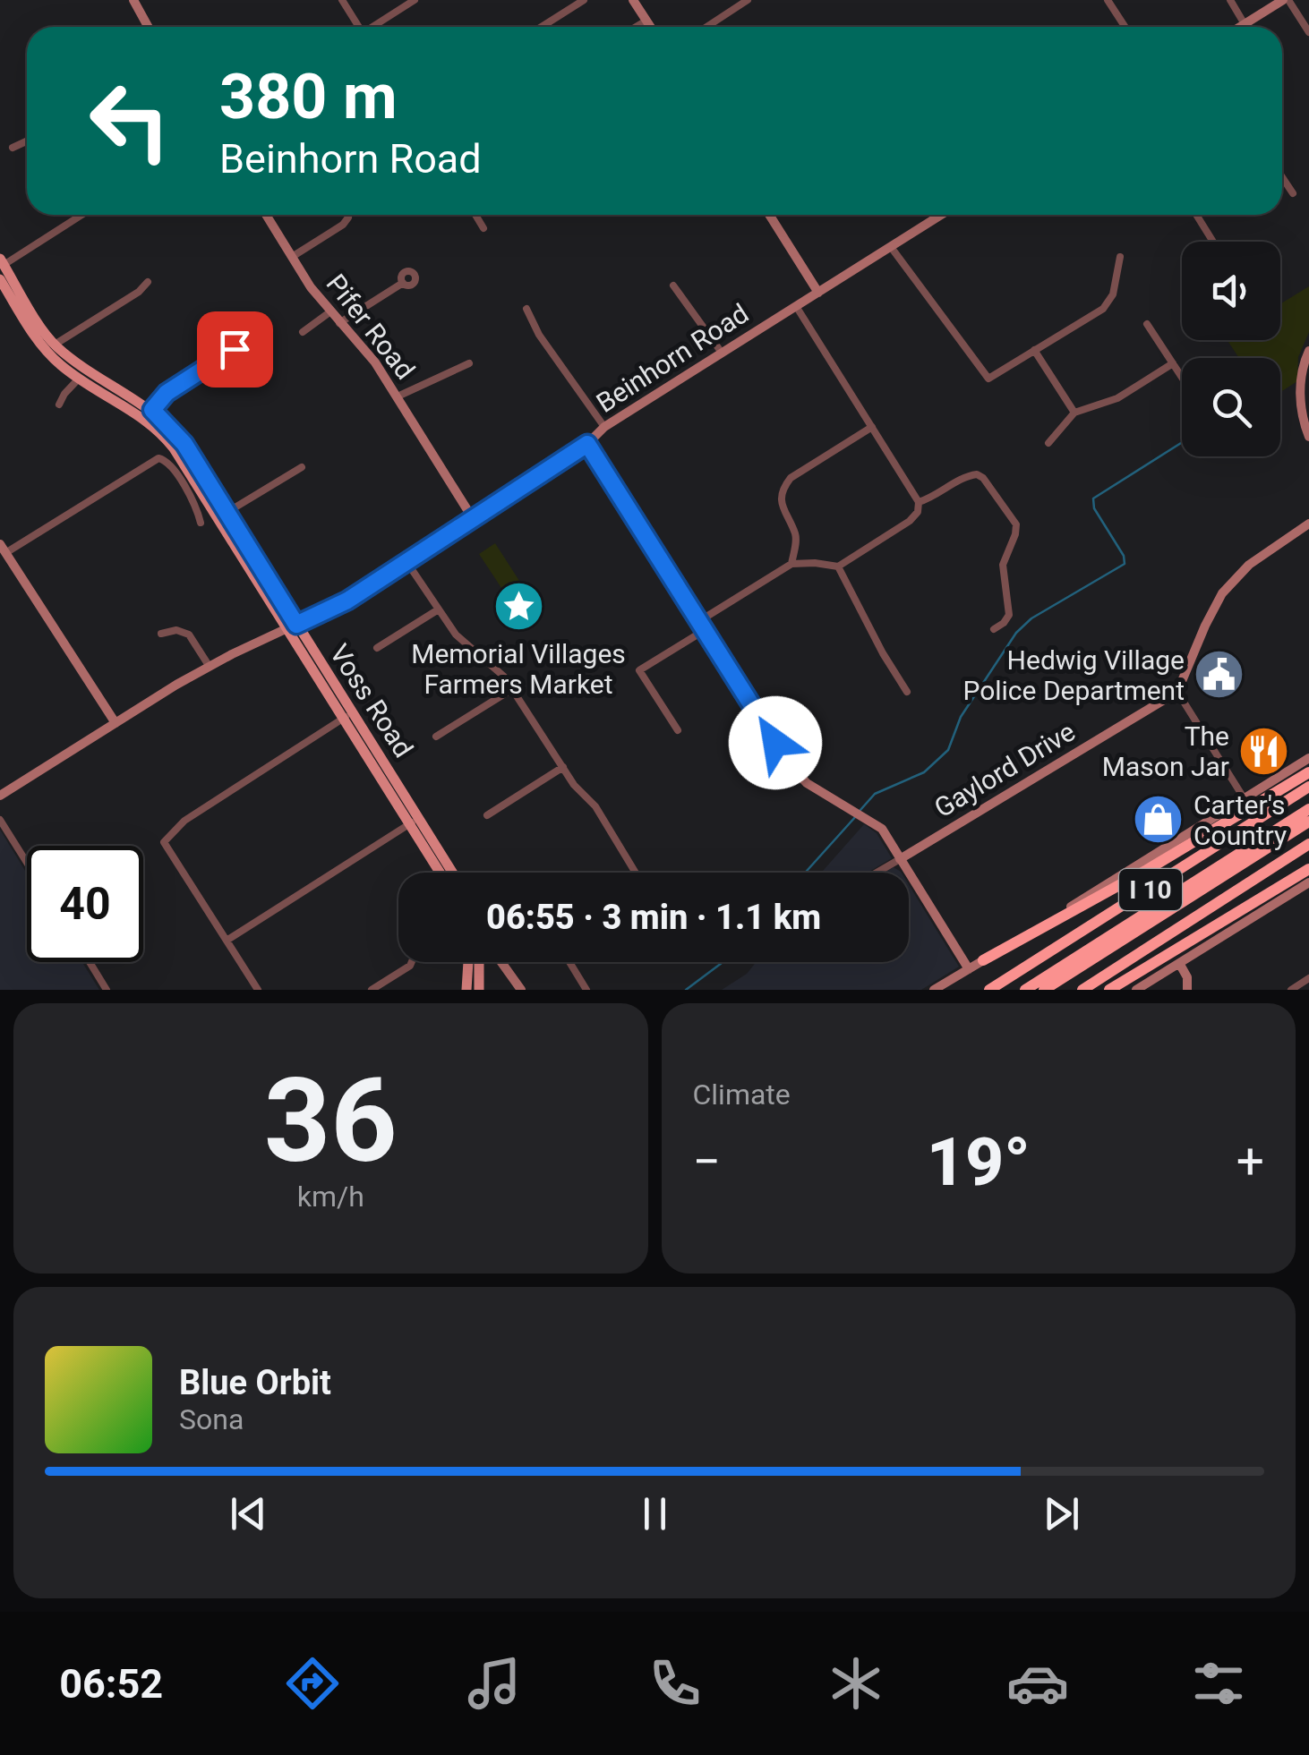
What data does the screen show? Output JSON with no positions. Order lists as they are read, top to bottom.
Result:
{
  "streets": {
    "highway": ["I 10"],
    "main road": ["Voss Road"],
    "street": ["Pifer Road", "Beinhorn Road", "Gaylord Drive"]
  },
  "crossings": [
    ["Pifer Road", "Beinhorn Road"],
    ["Beinhorn Road", "Voss Road"]
  ],
  "places": {
    "place": ["Memorial Villages Farmers Market"],
    "public building": ["Hedwig Village Police Department"],
    "restaurant": ["The Mason Jar"],
    "shop": ["Carter's Country"]
  },
  "page": {
    "turn": ["380 m", "Beinhorn Road"],
    "limit": "40",
    "trip": "06:55 · 3 min · 1.1 km",
    "tile": [
      ["36", "km/h"],
      "Climate"
    ],
    "heat": ["−", "19°", "+"],
    "song": ["Blue Orbit", "Sona"],
    "tabs": "06:52"
  }
}
